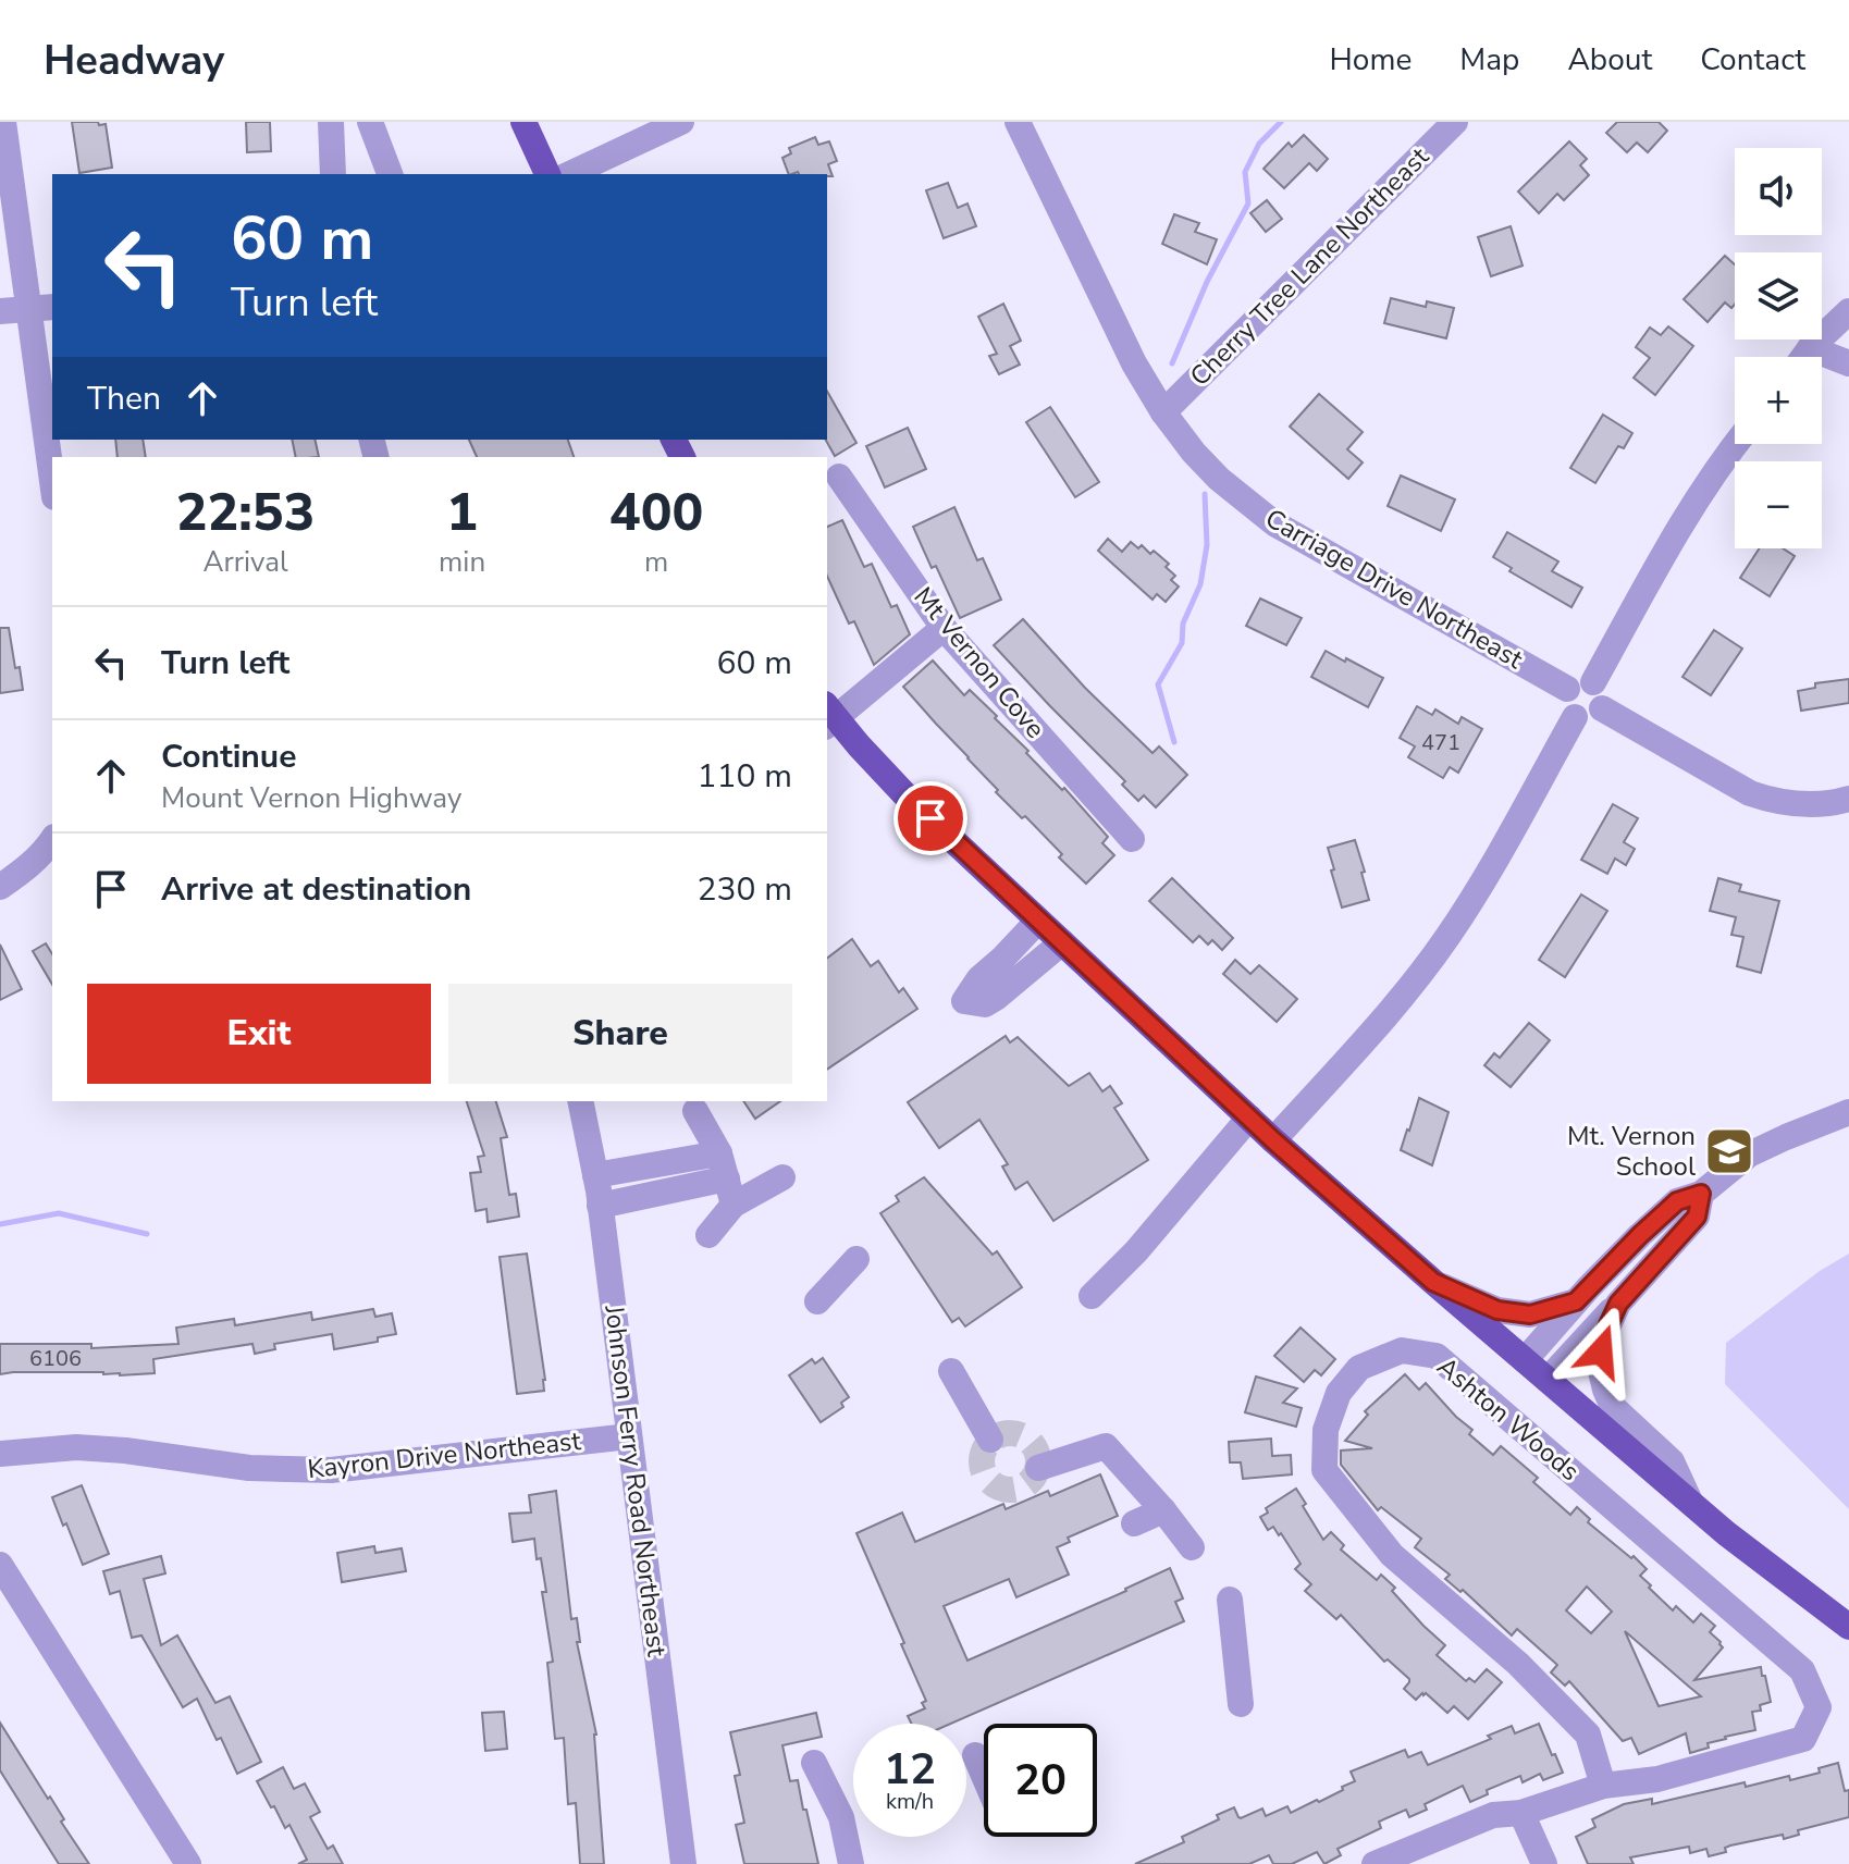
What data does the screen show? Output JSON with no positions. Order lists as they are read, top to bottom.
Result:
{
  "streets": {
    "street": [
      "Cherry Tree Lane Northeast",
      "Carriage Drive Northeast",
      "Mt Vernon Cove",
      "Ashton Woods",
      "Kayron Drive Northeast",
      "Johnson Ferry Road Northeast"
    ]
  },
  "crossings": [
    ["Cherry Tree Lane Northeast", "Carriage Drive Northeast"],
    ["Kayron Drive Northeast", "Johnson Ferry Road Northeast"]
  ],
  "places": {
    "school or university": ["Mt. Vernon School"]
  },
  "house_numbers": ["471", "6106"],
  "page": {
    "header": "Headway",
    "nav": [
      "Home",
      "Map",
      "About",
      "Contact"
    ],
    "map_buttons": ["+", "−"],
    "turn": ["60 m", "Turn left"],
    "then": "Then",
    "eta": [
      "22:53",
      "Arrival",
      "1",
      "min",
      "400",
      "m"
    ],
    "list": [
      {
        "name": "Turn left",
        "value": "60 m"
      },
      {
        "name": "Continue",
        "note": "Mount Vernon Highway",
        "value": "110 m"
      },
      {
        "name": "Arrive at destination",
        "value": "230 m"
      }
    ],
    "buttons": ["Exit", "Share"],
    "speed": "12 km/h",
    "limit": "20"
  }
}
